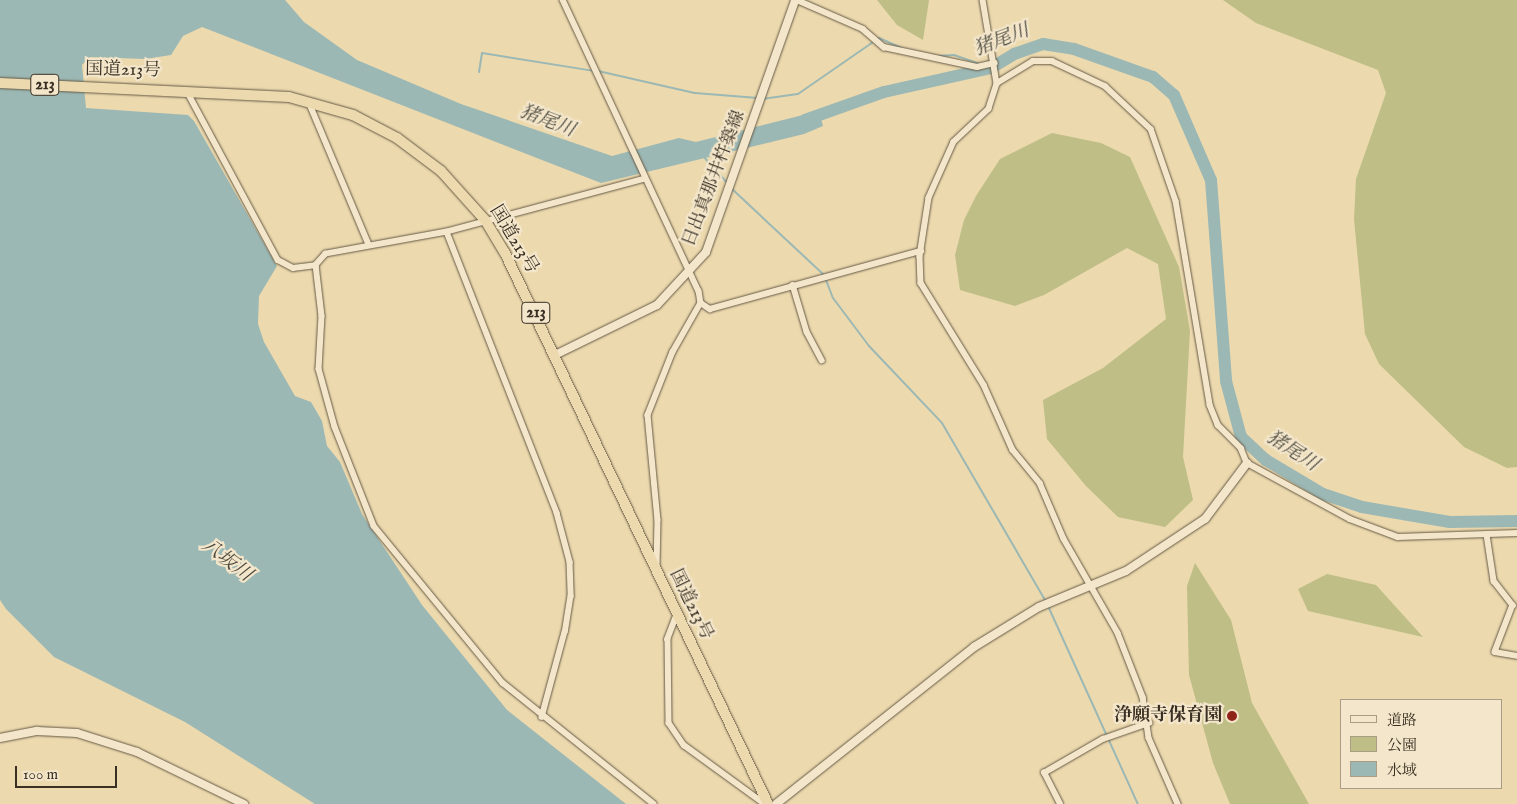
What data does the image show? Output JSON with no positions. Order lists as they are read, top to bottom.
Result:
{
  "streets": {
    "highway": ["国道213号", "213"],
    "street": ["日出真那井杵築線"]
  },
  "crossings": [
    ["国道213号", "日出真那井杵築線"]
  ],
  "water": ["猪尾川", "八坂川"],
  "places": ["浄願寺保育園"],
  "legend": ["道路", "公園", "水域"],
  "scale_bar": "100 m"
}
